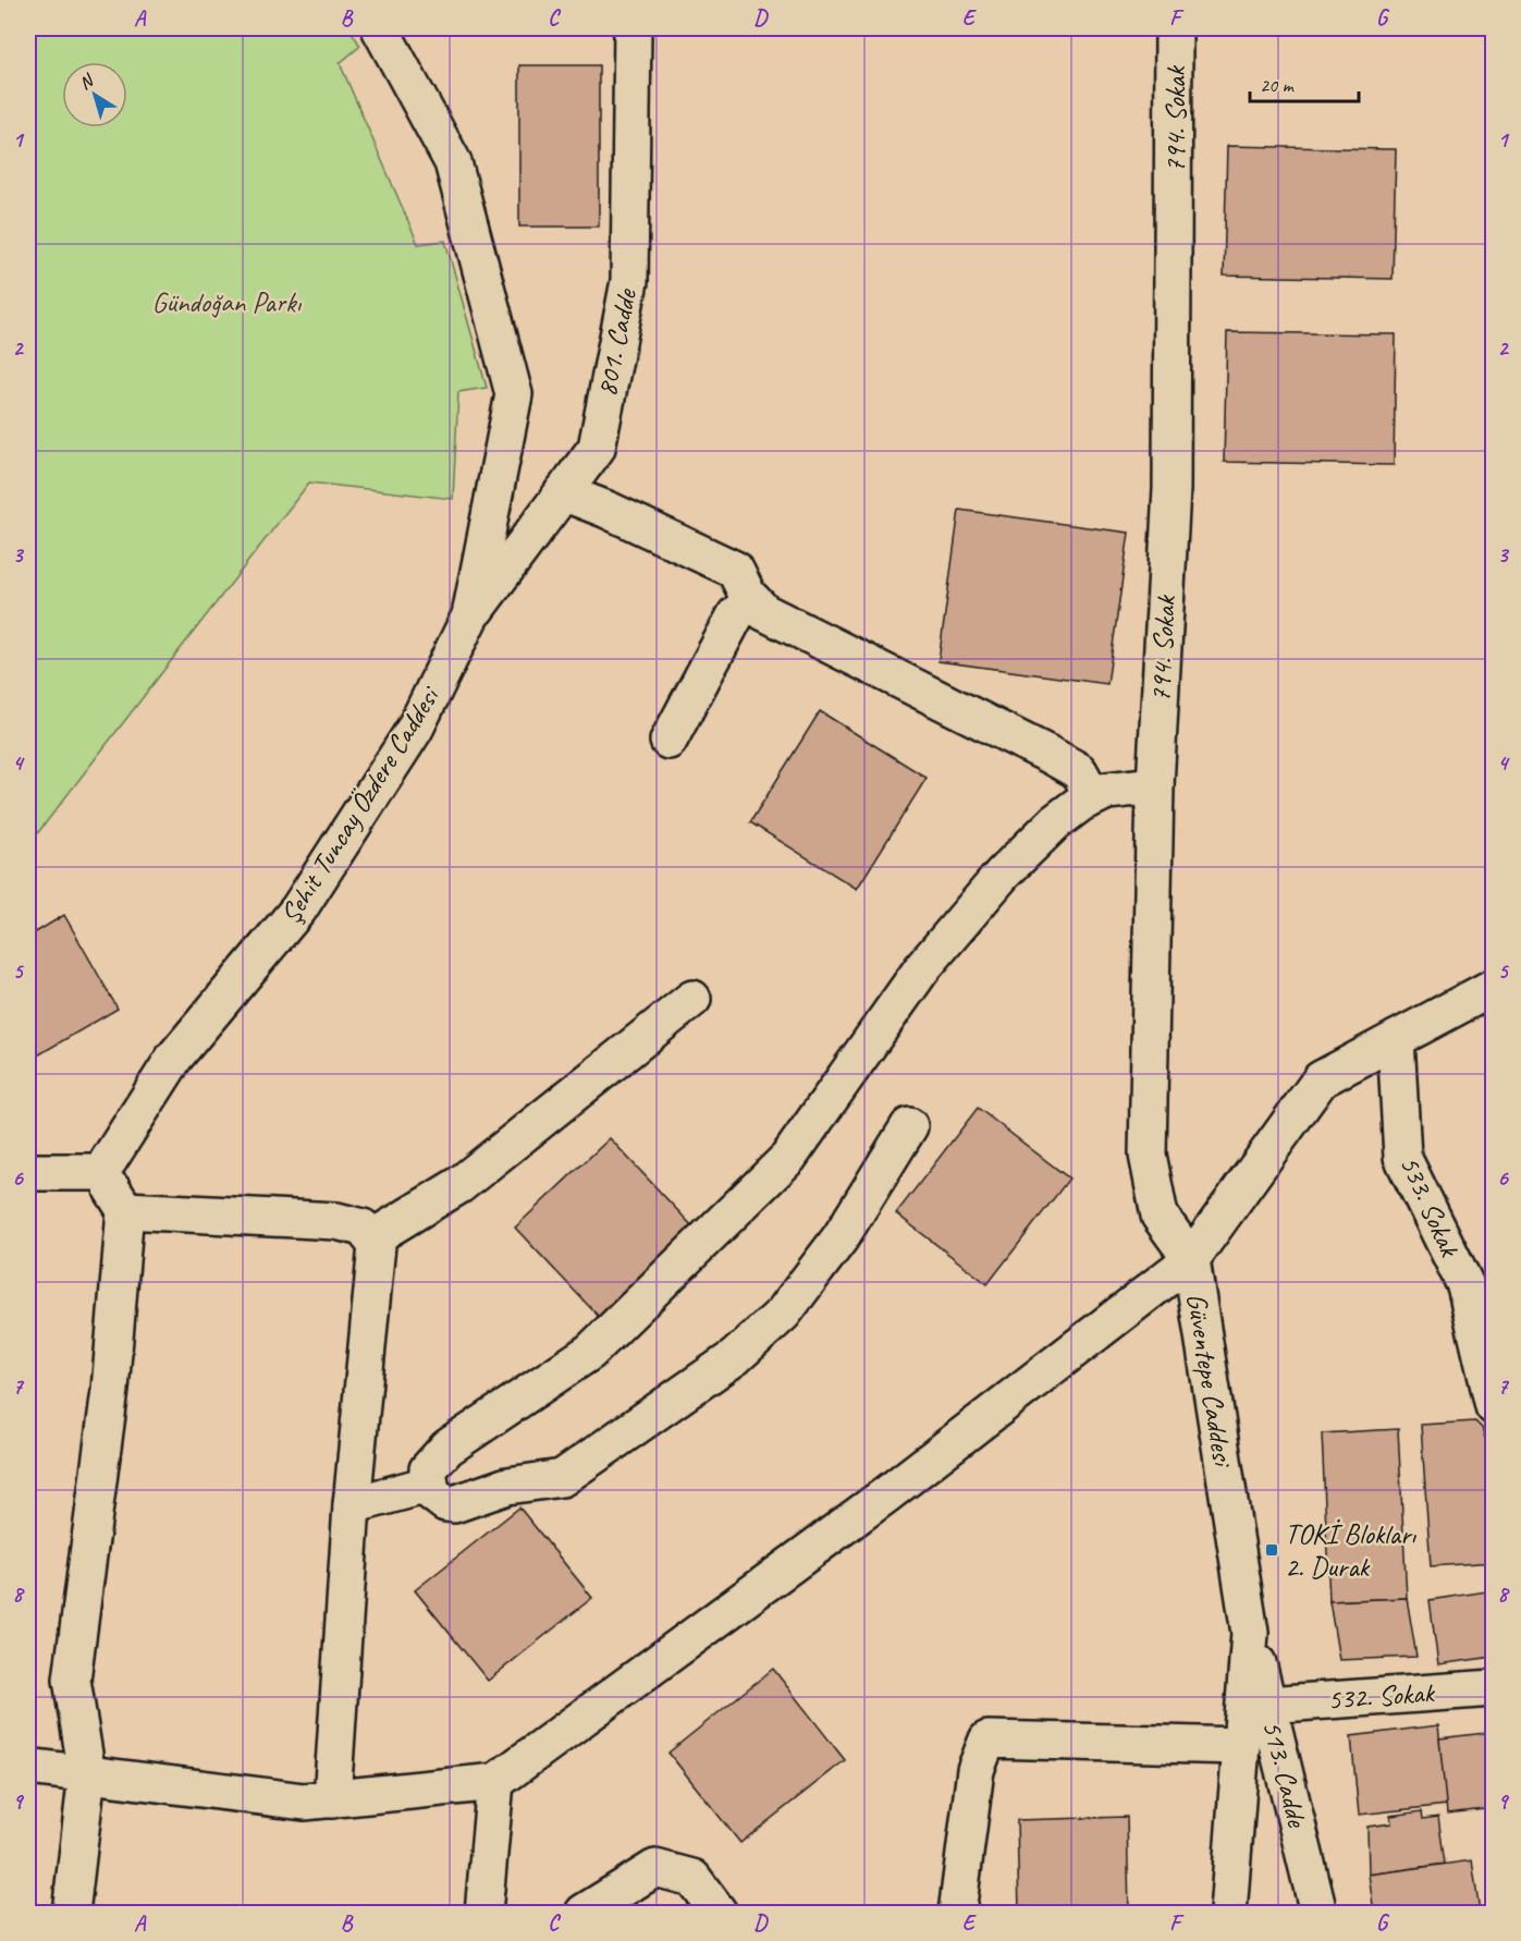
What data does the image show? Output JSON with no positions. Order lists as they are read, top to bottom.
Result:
{
  "streets": {
    "street": [
      "794. Sokak",
      "801. Cadde",
      "Şehit Tuncay Özdere Caddesi",
      "533. Sokak",
      "Güventepe Caddesi",
      "532. Sokak",
      "513. Cadde"
    ]
  },
  "crossings": [
    ["794. Sokak", "Güventepe Caddesi"],
    ["801. Cadde", "Şehit Tuncay Özdere Caddesi"],
    ["533. Sokak", "Güventepe Caddesi"],
    ["Güventepe Caddesi", "513. Cadde"],
    ["532. Sokak", "513. Cadde"]
  ],
  "parks": ["Gündoğan Parkı"],
  "places": {
    "transit": ["TOKİ Blokları 2. Durak"]
  },
  "scale_bar": "20 m",
  "north": "top left",
  "grid": {
    "columns": [
      "A",
      "B",
      "C",
      "D",
      "E",
      "F",
      "G"
    ],
    "rows": [
      "1",
      "2",
      "3",
      "4",
      "5",
      "6",
      "7",
      "8",
      "9"
    ]
  }
}
